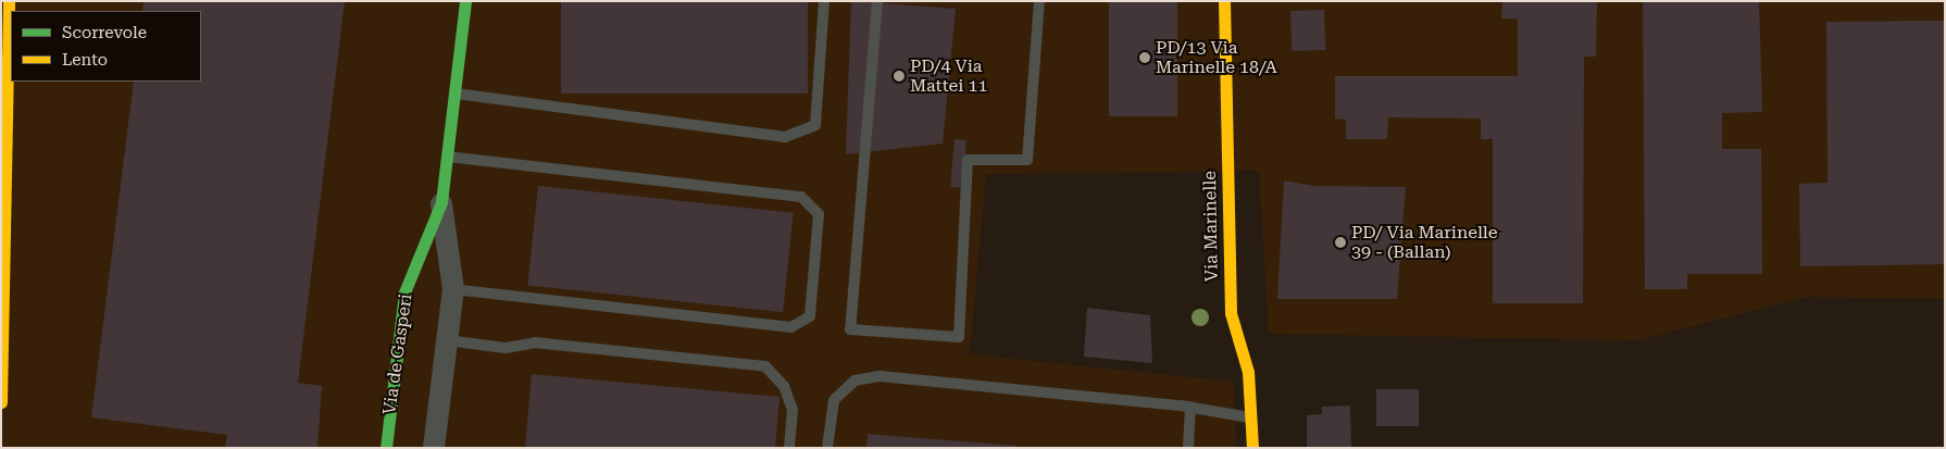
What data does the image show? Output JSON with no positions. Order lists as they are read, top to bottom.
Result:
{
  "streets": {
    "street": ["Via Marinelle", "Via de Gasperi"]
  },
  "places": ["PD/13 Via Marinelle 18/A", "PD/4 Via Mattei 11", "PD/ Via Marinelle 39 - (Ballan)"],
  "legend": ["Scorrevole", "Lento"]
}
